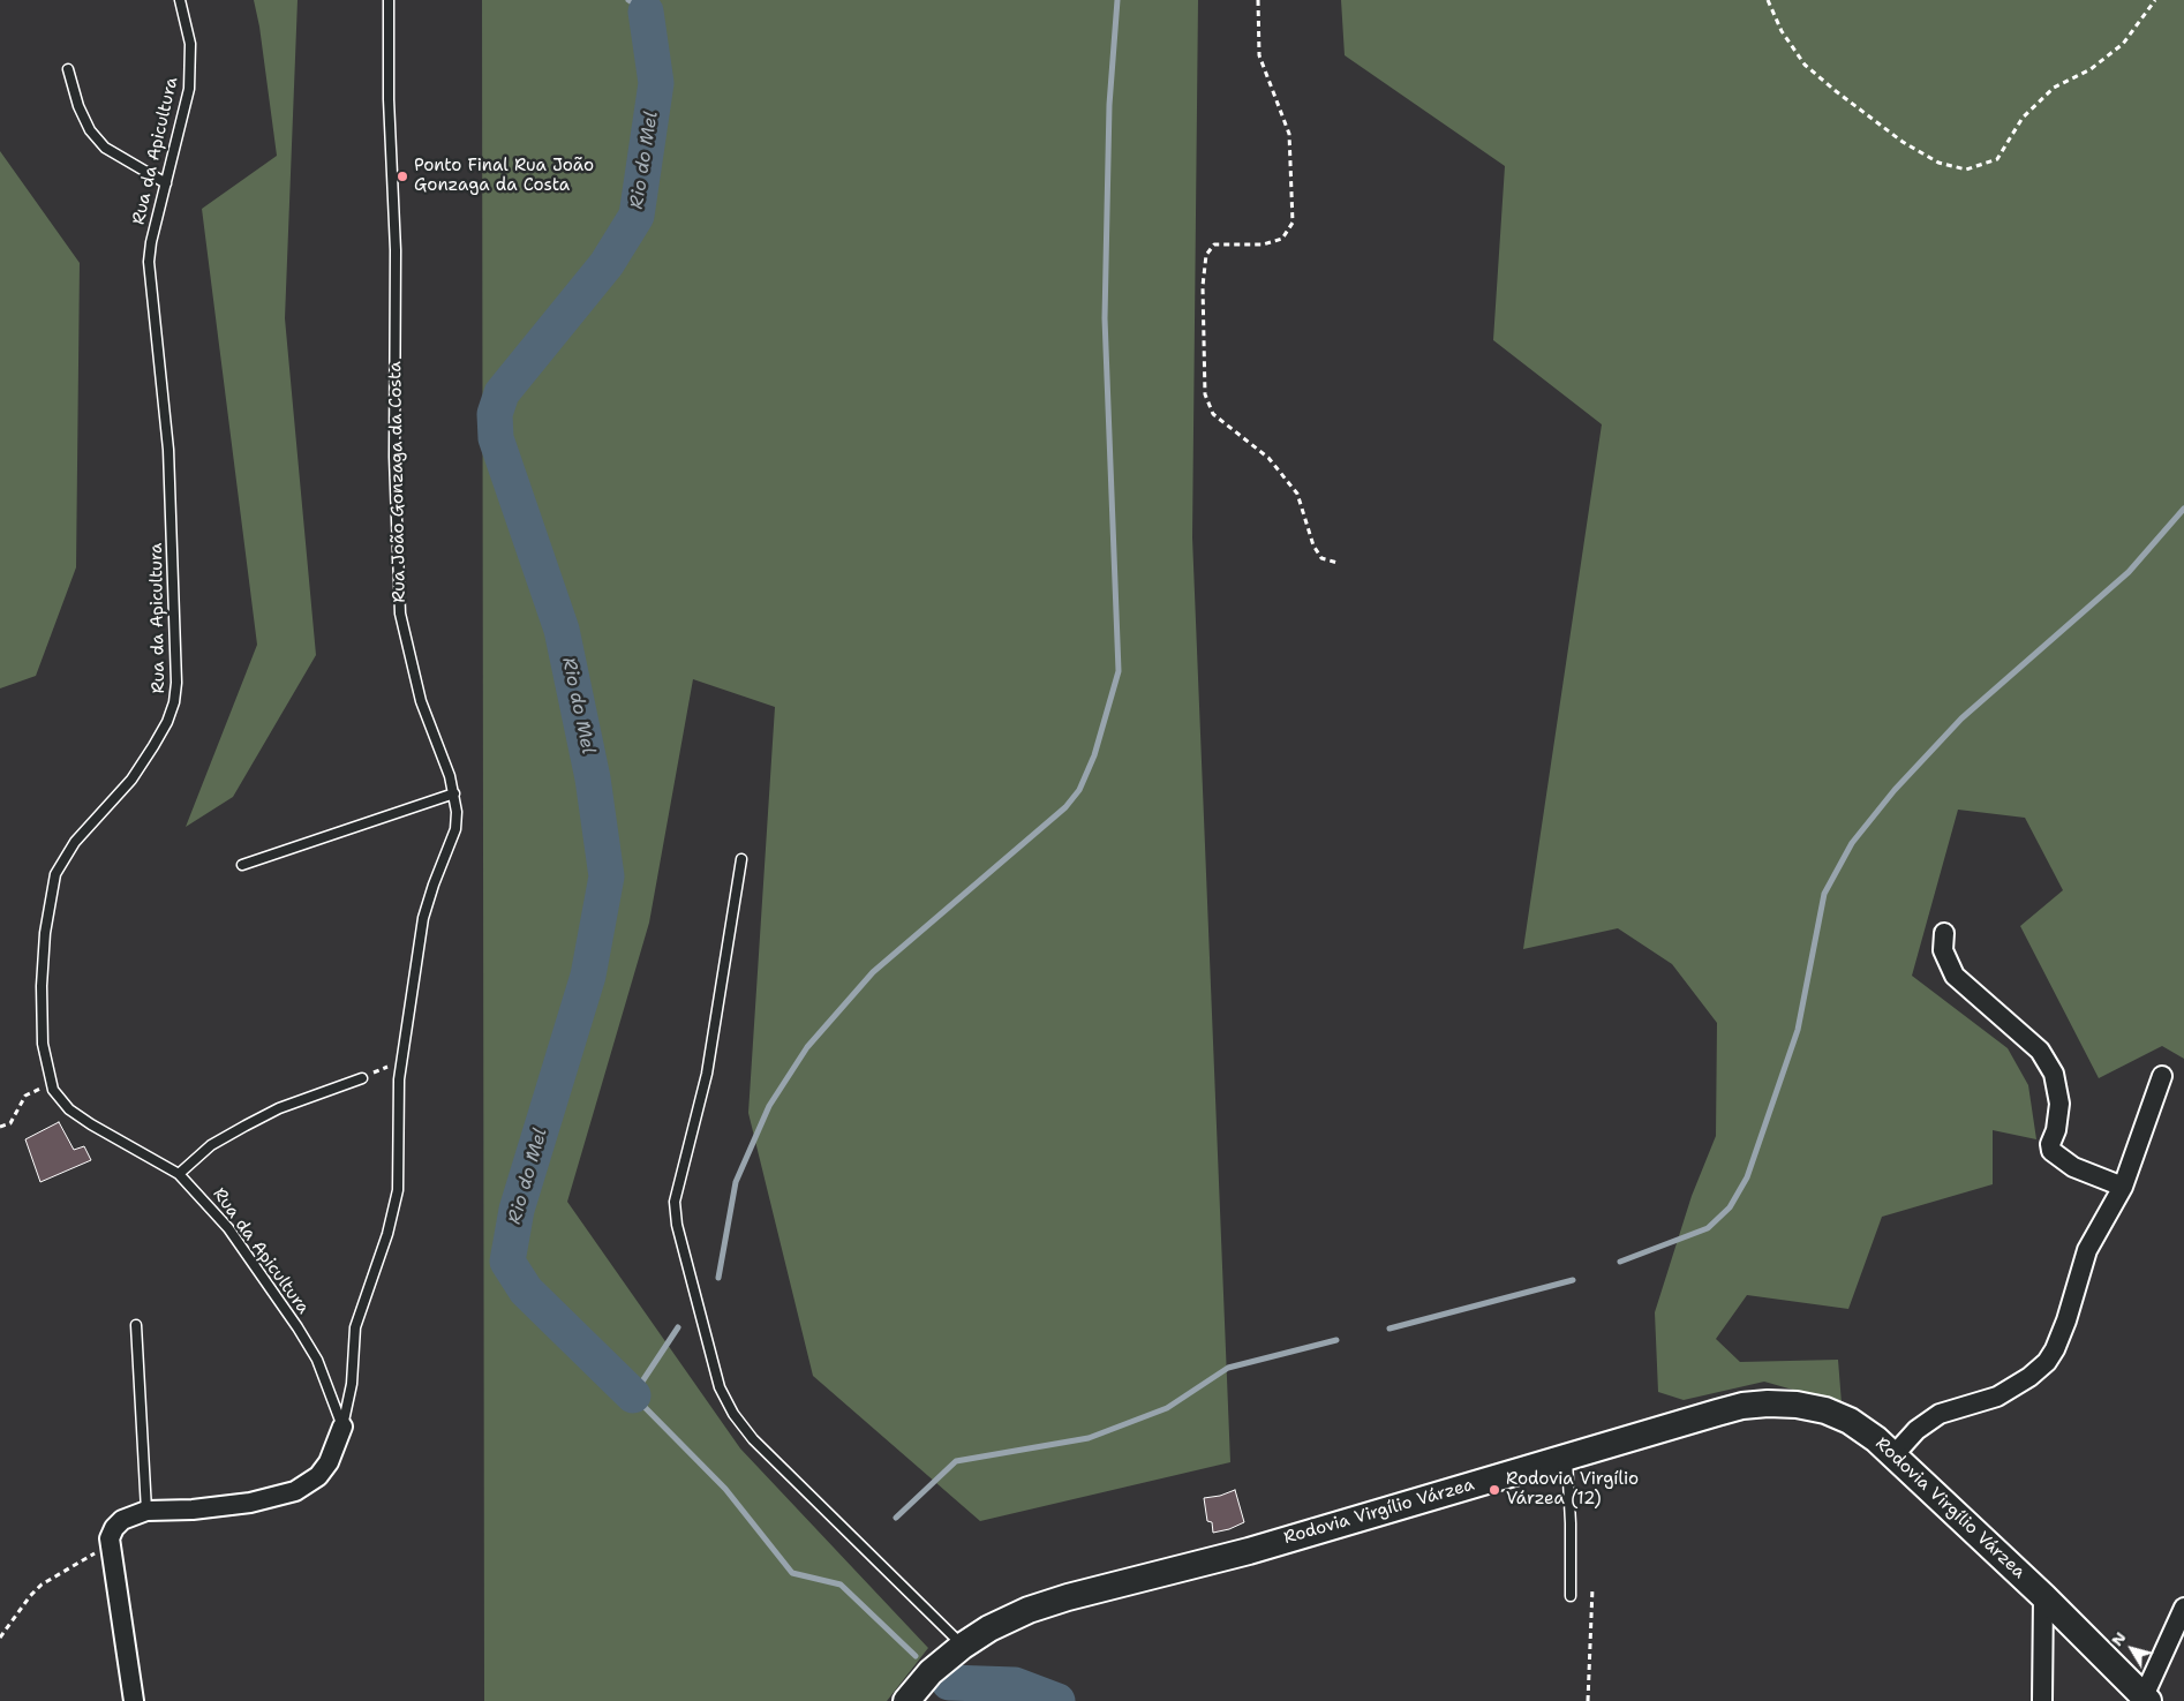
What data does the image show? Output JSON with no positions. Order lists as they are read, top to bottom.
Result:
{
  "streets": {
    "main road": ["Rodovia Virgílio Várzea"],
    "street": ["Rua João Gonzaga da Costa"],
    "lane": ["Rua da Apicultura"]
  },
  "crossings": [
    ["Rua da Apicultura", "Rua João Gonzaga da Costa"]
  ],
  "water": ["Rio do Mel"],
  "places": ["Ponto Final Rua João Gonzaga da Costa", "Rodovia Virgílio Várzea (12)"],
  "north": "top left"
}
